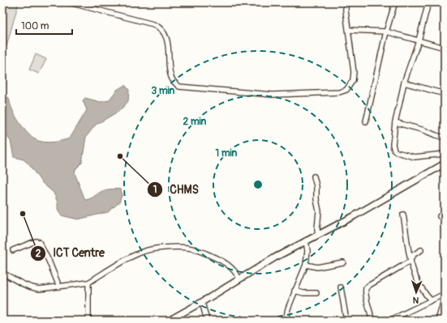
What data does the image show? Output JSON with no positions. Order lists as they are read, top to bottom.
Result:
{
  "places": ["CHMS", "ICT Centre"],
  "scale_bar": "100 m",
  "north": "bottom",
  "rings": ["3 min", "2 min", "1 min"]
}
